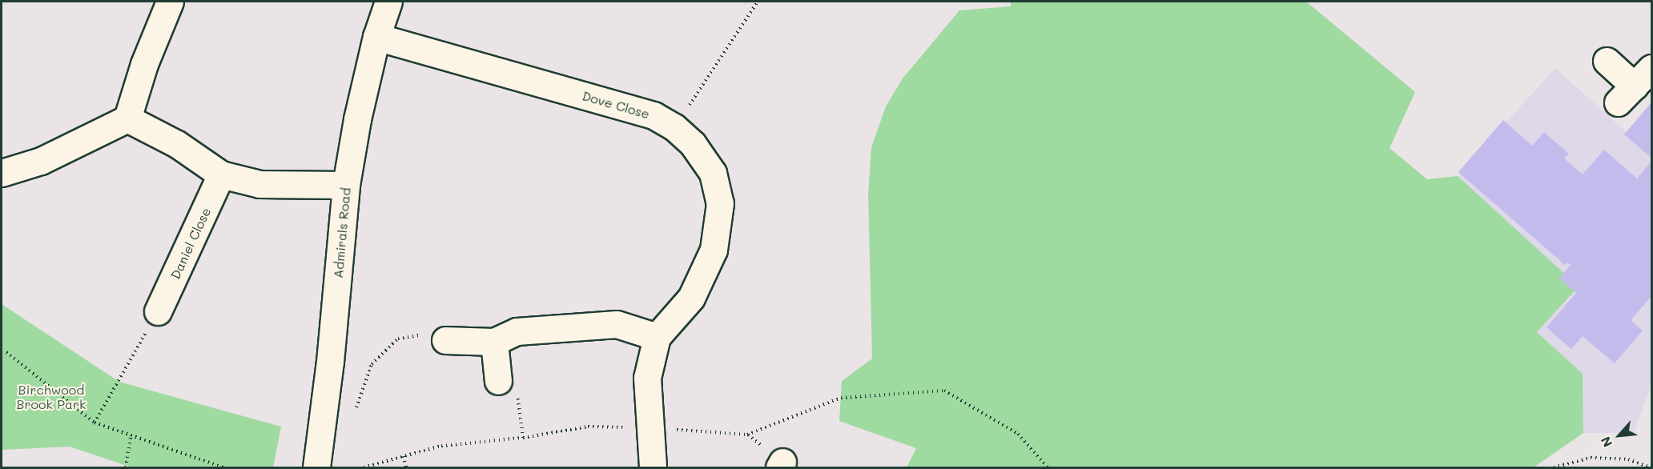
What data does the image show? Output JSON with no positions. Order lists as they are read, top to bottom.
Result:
{
  "streets": {
    "street": ["Dove Close", "Admirals Road", "Daniel Close"]
  },
  "crossings": [
    ["Dove Close", "Admirals Road"]
  ],
  "parks": ["Birchwood Brook Park"],
  "north": "bottom left"
}
